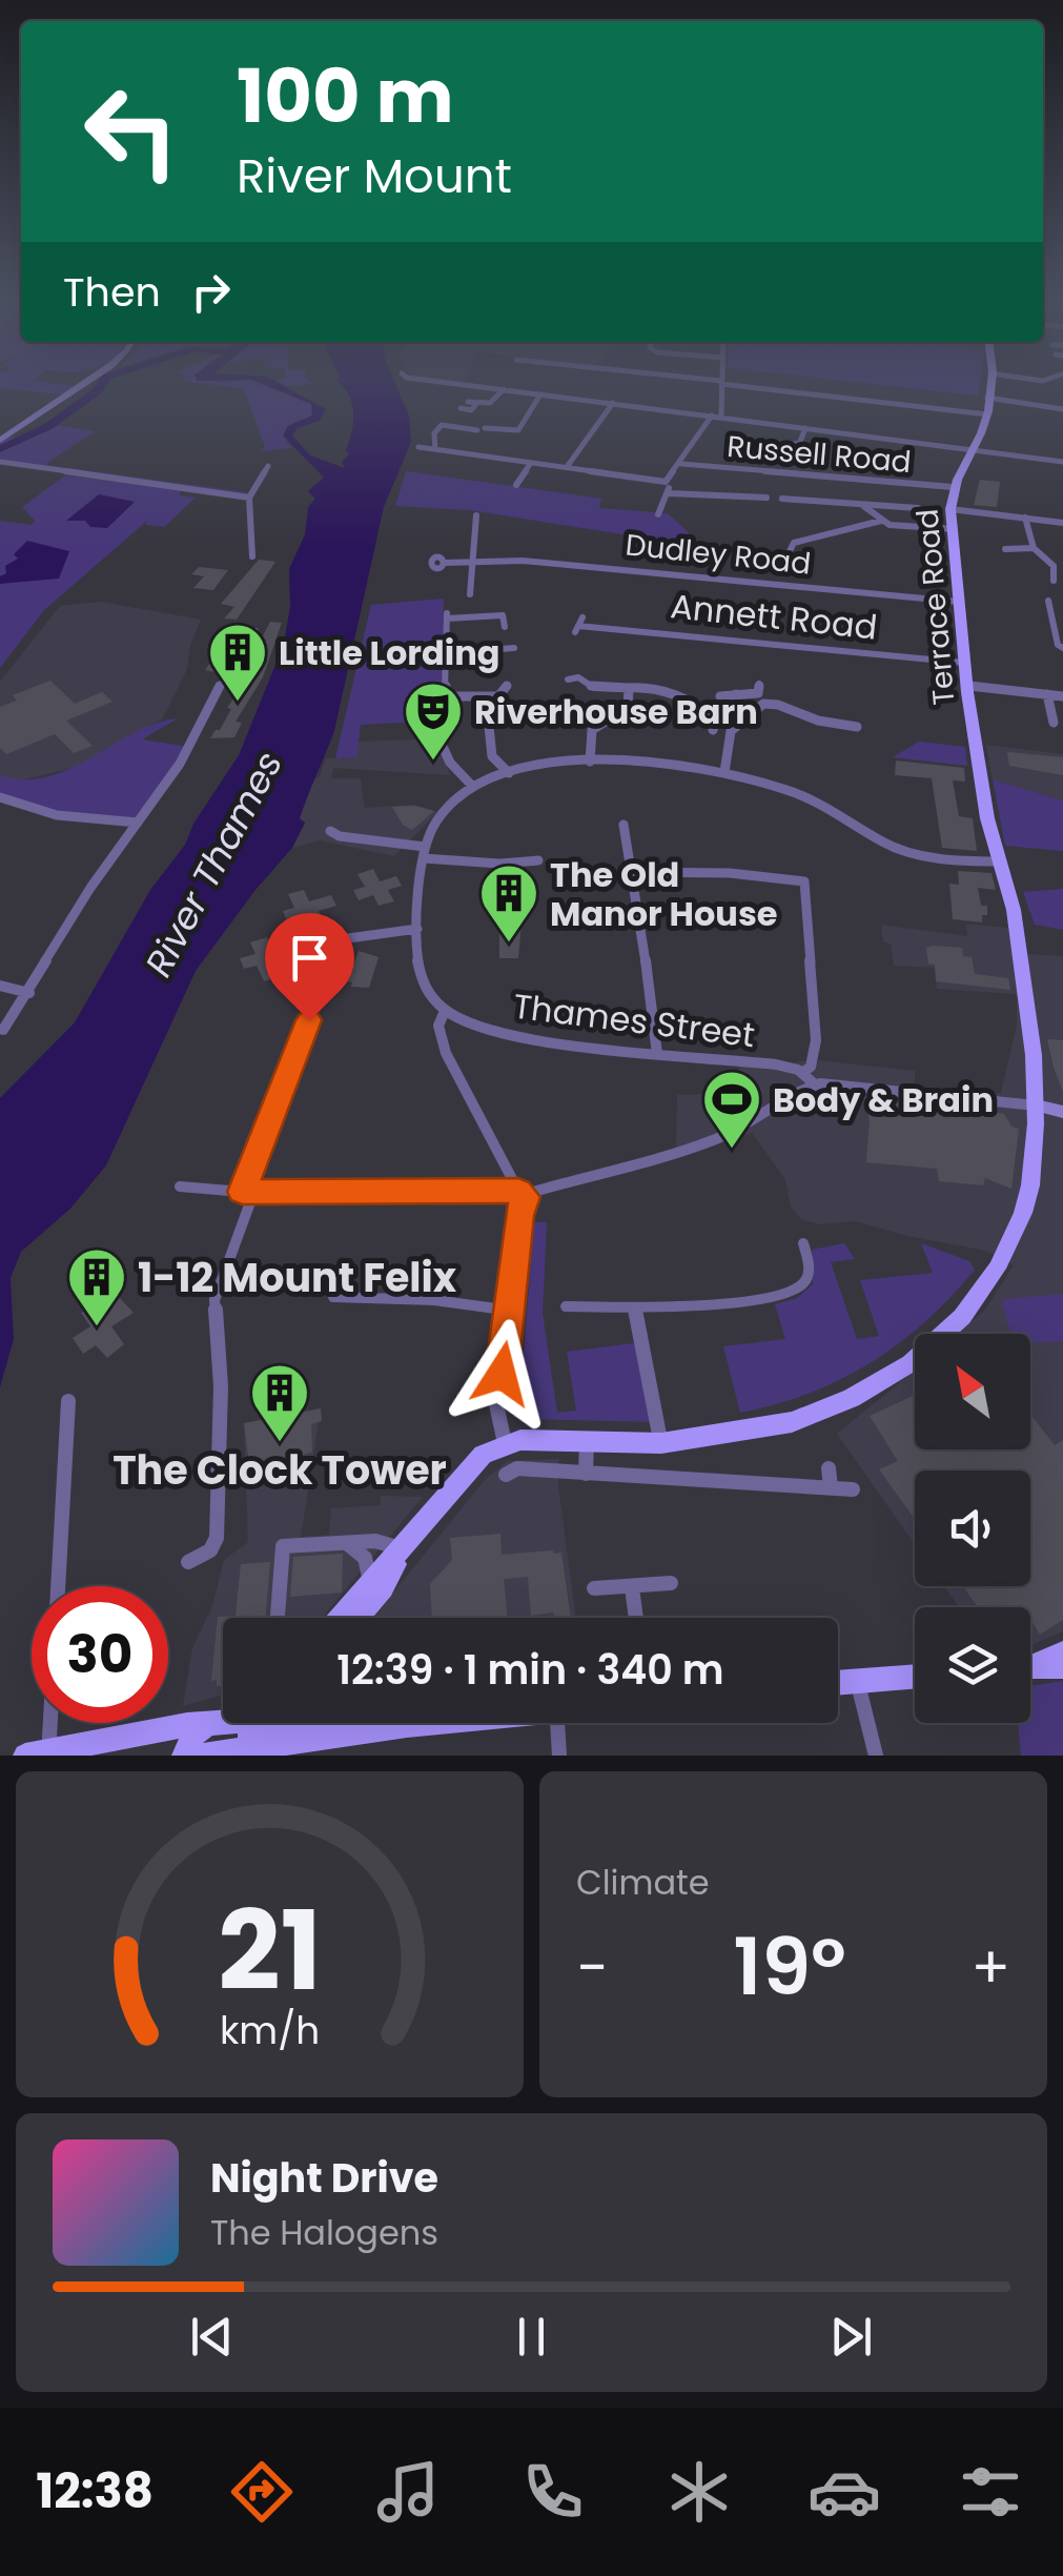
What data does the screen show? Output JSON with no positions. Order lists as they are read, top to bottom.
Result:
{
  "streets": {
    "main road": ["Terrace Road"],
    "street": [
      "Russell Road",
      "Dudley Road",
      "Annett Road",
      "Thames Street"
    ]
  },
  "crossings": [
    ["Russell Road", "Terrace Road"],
    ["Dudley Road", "Terrace Road"],
    ["Terrace Road", "Annett Road"]
  ],
  "water": ["River Thames"],
  "places": {
    "building": [
      "Little Lording",
      "The Old Manor House",
      "1-12 Mount Felix",
      "The Clock Tower"
    ],
    "theatre": ["Riverhouse Barn"],
    "sports": ["Body & Brain"]
  },
  "north": "top left",
  "page": {
    "turn": ["100 m", "River Mount"],
    "then": "Then",
    "limit": "30",
    "trip": "12:39 · 1 min · 340 m",
    "tile": "Climate",
    "heat": ["−", "19°", "+"],
    "song": ["Night Drive", "The Halogens"],
    "tabs": "12:38",
    "gauge": ["21", "km/h"]
  }
}
